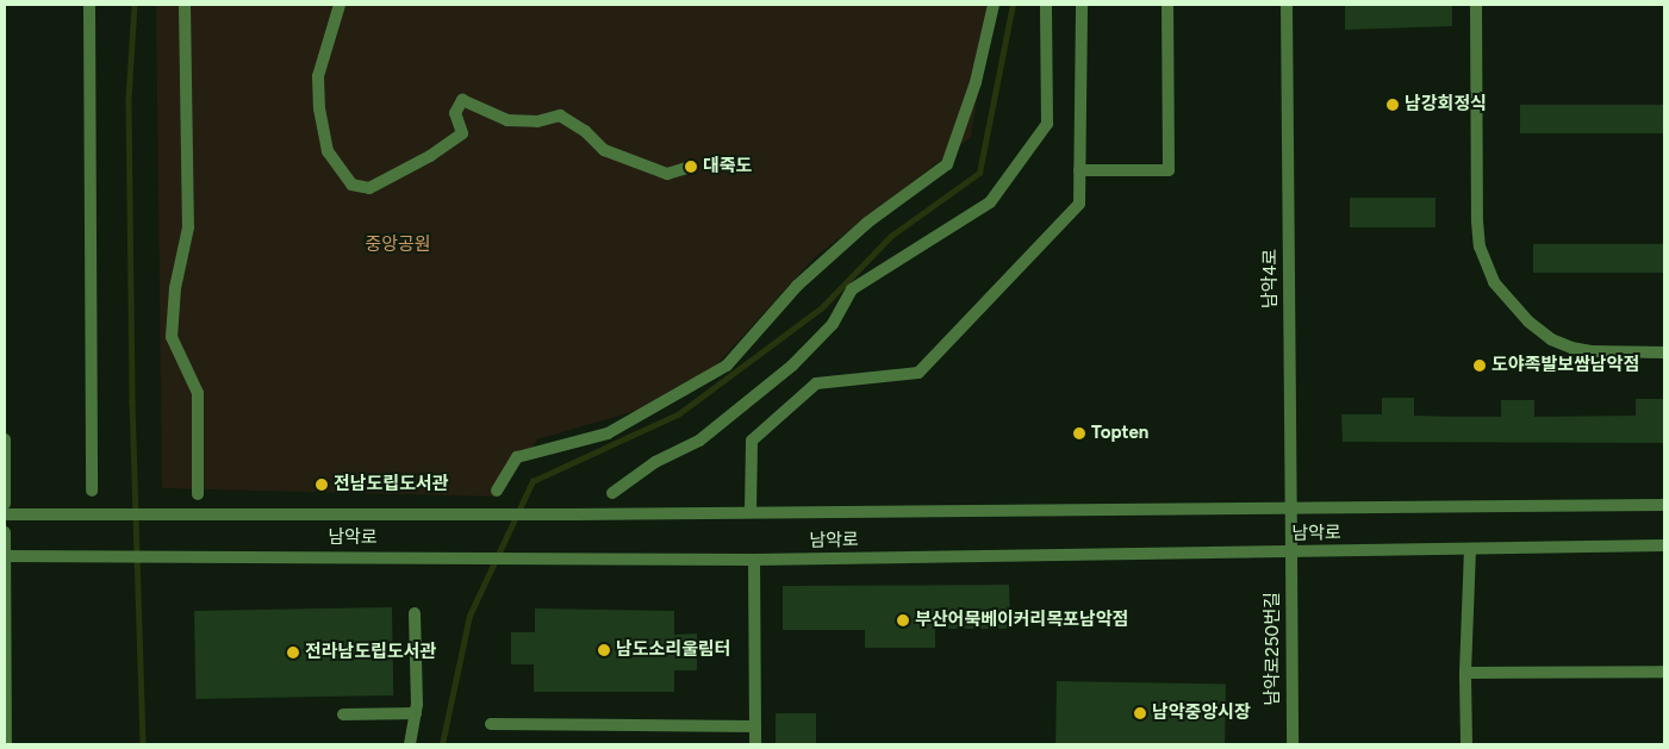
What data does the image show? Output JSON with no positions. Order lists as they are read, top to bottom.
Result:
{
  "streets": {
    "street": ["남악4로", "남악로", "남악로250번길"]
  },
  "crossings": [
    ["남악4로", "남악로"],
    ["남악4로", "남악로250번길"],
    ["남악로", "남악로250번길"]
  ],
  "parks": ["중앙공원"],
  "places": [
    "남강회정식",
    "대죽도",
    "도야족발보쌈남악점",
    "Topten",
    "전남도립도서관",
    "부산어묵베이커리목포남악점",
    "남도소리울림터",
    "전라남도립도서관",
    "남악중앙시장"
  ]
}
